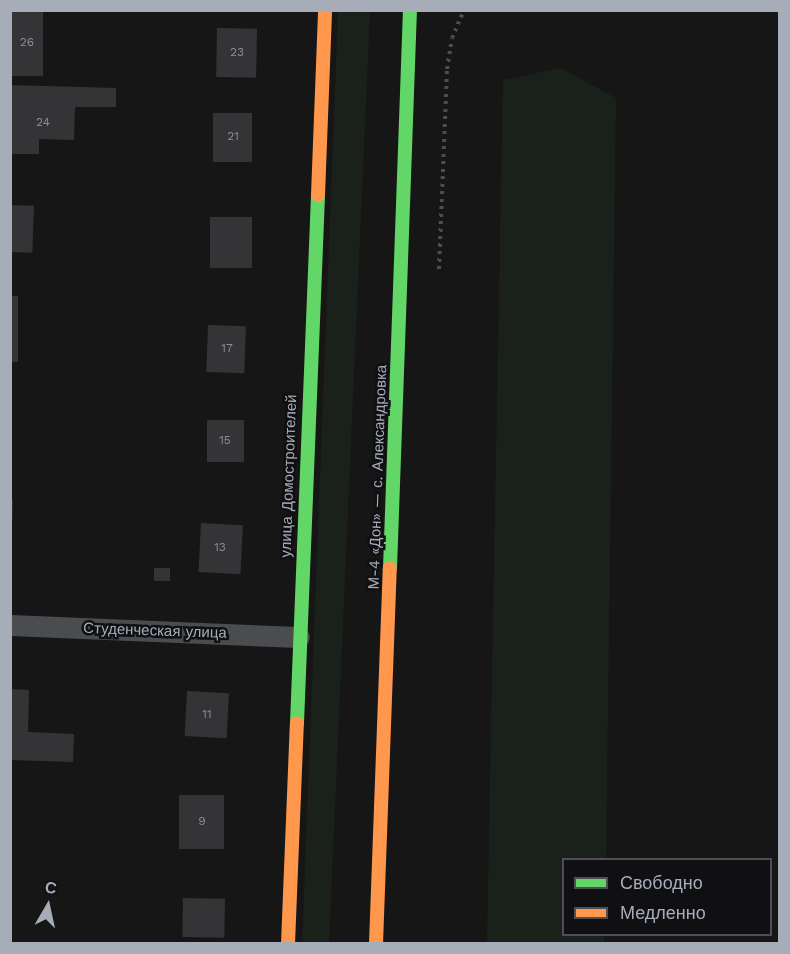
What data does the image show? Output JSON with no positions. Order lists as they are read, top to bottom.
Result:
{
  "streets": {
    "street": ["улица Домостроителей", "М-4 «Дон» — с. Александровка", "Студенческая улица"]
  },
  "crossings": [
    ["улица Домостроителей", "Студенческая улица"]
  ],
  "house_numbers": [
    "26",
    "23",
    "24",
    "21",
    "17",
    "15",
    "13",
    "11",
    "9"
  ],
  "legend": ["Свободно", "Медленно"],
  "north": "top"
}
